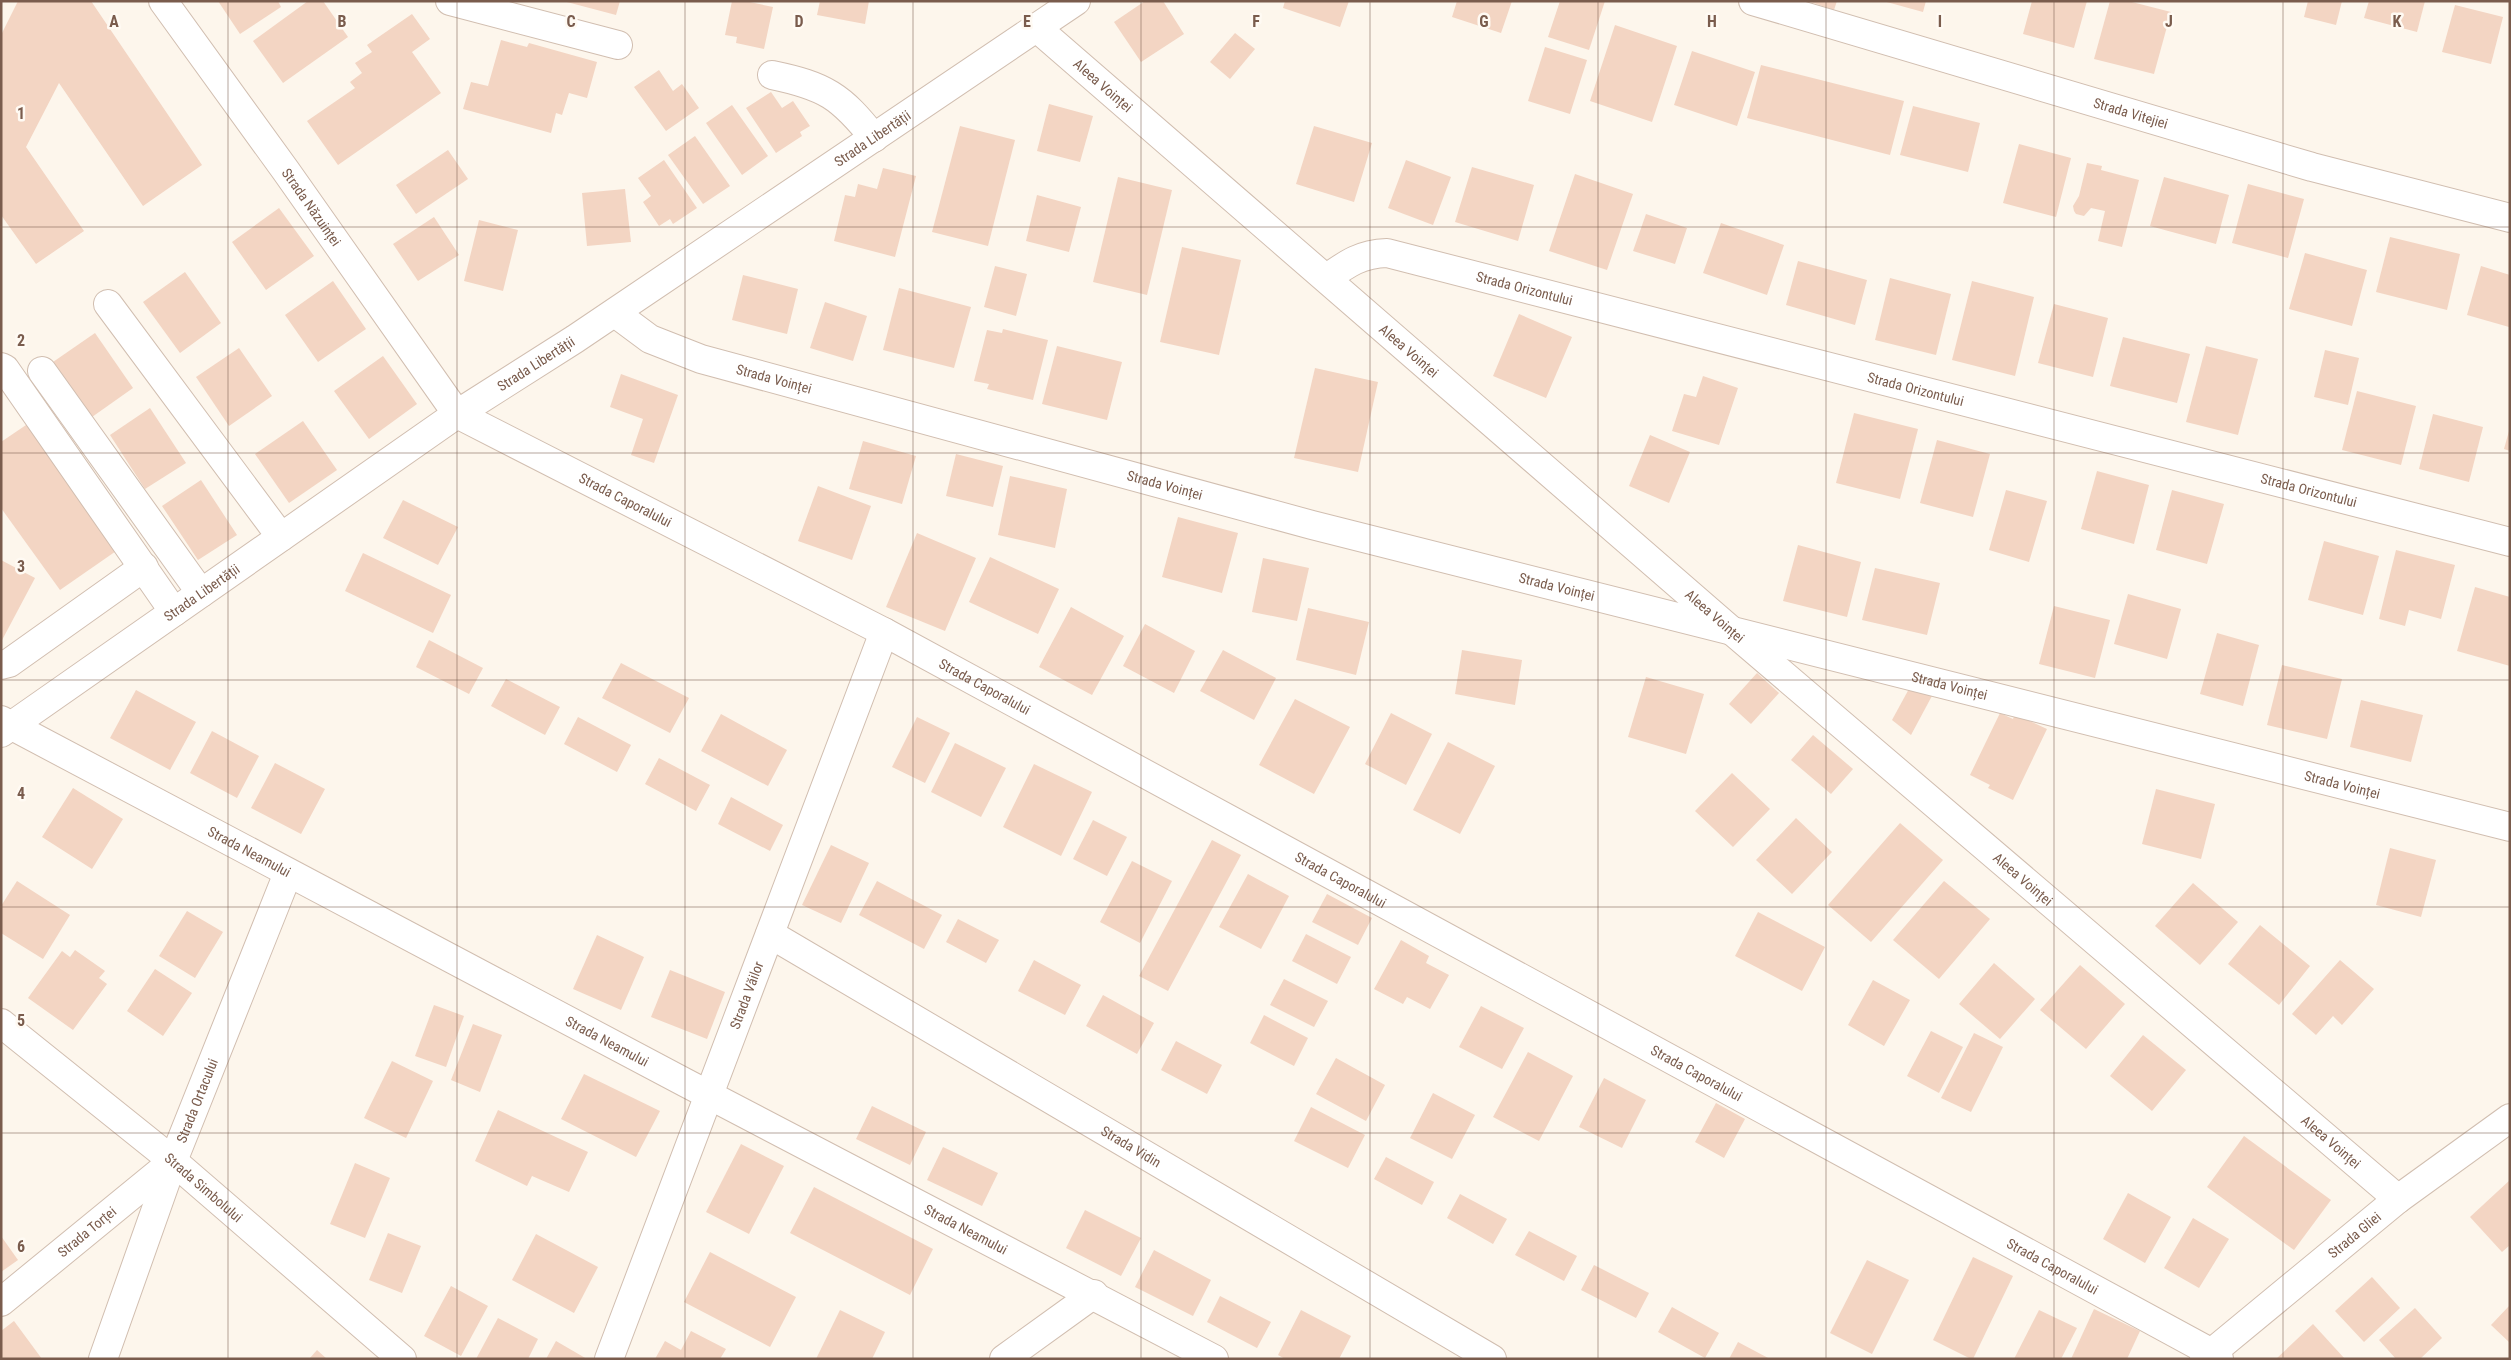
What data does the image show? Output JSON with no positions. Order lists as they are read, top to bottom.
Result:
{
  "streets": {
    "street": [
      "Aleea Voinței",
      "Strada Vitejiei",
      "Strada Libertății",
      "Strada Năzuinței",
      "Strada Orizontului",
      "Strada Voinței",
      "Strada Caporalului",
      "Strada Neamului",
      "Strada Văilor",
      "Strada Ortacului",
      "Strada Vidin",
      "Strada Simbolului",
      "Strada Torței",
      "Strada Gliei"
    ]
  },
  "crossings": [
    ["Aleea Voinței", "Strada Libertății"],
    ["Aleea Voinței", "Strada Orizontului"],
    ["Aleea Voinței", "Strada Voinței"],
    ["Aleea Voinței", "Strada Gliei"],
    ["Strada Libertății", "Strada Năzuinței"],
    ["Strada Libertății", "Strada Voinței"],
    ["Strada Libertății", "Strada Caporalului"],
    ["Strada Libertății", "Strada Neamului"],
    ["Strada Năzuinței", "Strada Caporalului"],
    ["Strada Caporalului", "Strada Văilor"],
    ["Strada Caporalului", "Strada Gliei"],
    ["Strada Neamului", "Strada Văilor"],
    ["Strada Neamului", "Strada Ortacului"],
    ["Strada Văilor", "Strada Vidin"],
    ["Strada Ortacului", "Strada Simbolului"],
    ["Strada Ortacului", "Strada Torței"],
    ["Strada Simbolului", "Strada Torței"]
  ],
  "grid": {
    "columns": [
      "A",
      "B",
      "C",
      "D",
      "E",
      "F",
      "G",
      "H",
      "I",
      "J",
      "K"
    ],
    "rows": [
      "1",
      "2",
      "3",
      "4",
      "5",
      "6"
    ]
  }
}
